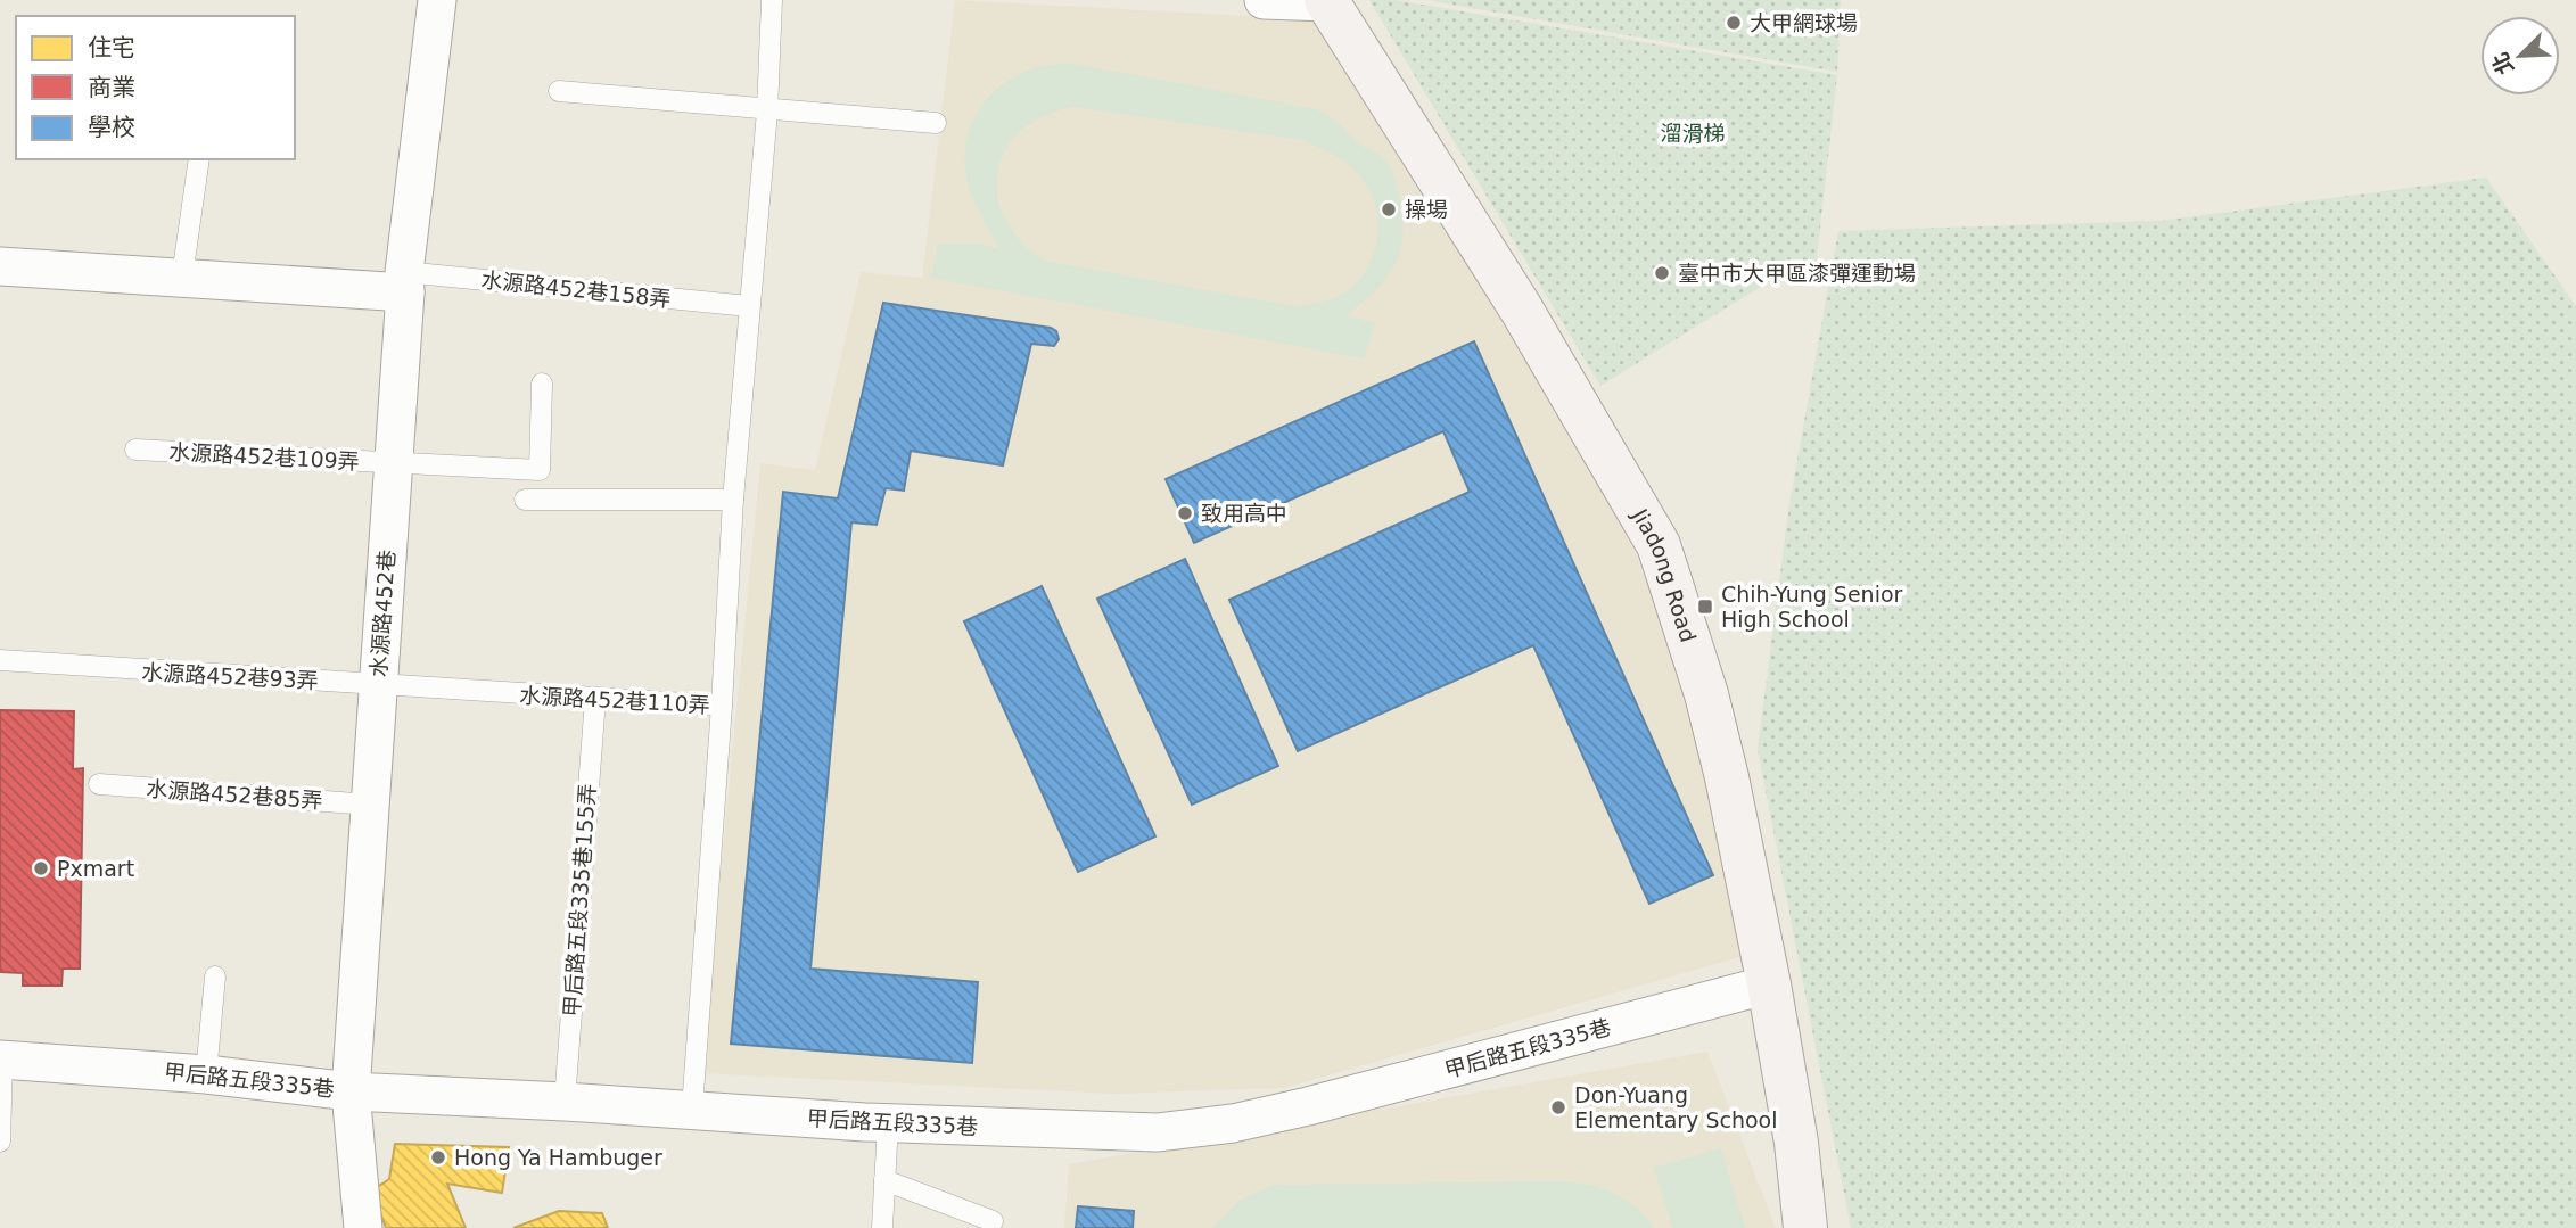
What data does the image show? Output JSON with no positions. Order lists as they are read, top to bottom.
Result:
{
  "streets": {
    "street": ["Jiadong Road", "水源路452巷", "甲后路五段335巷"],
    "lane": [
      "水源路452巷158弄",
      "水源路452巷109弄",
      "水源路452巷93弄",
      "水源路452巷110弄",
      "水源路452巷85弄",
      "甲后路五段335巷155弄"
    ]
  },
  "crossings": [
    ["水源路452巷158弄", "水源路452巷"],
    ["水源路452巷109弄", "水源路452巷"],
    ["Jiadong Road", "甲后路五段335巷"],
    ["水源路452巷", "水源路452巷93弄"],
    ["水源路452巷", "水源路452巷110弄"],
    ["水源路452巷", "水源路452巷85弄"],
    ["水源路452巷", "甲后路五段335巷"],
    ["水源路452巷93弄", "水源路452巷110弄"],
    ["水源路452巷110弄", "甲后路五段335巷155弄"],
    ["甲后路五段335巷155弄", "甲后路五段335巷"]
  ],
  "parks": ["溜滑梯"],
  "places": {
    "other": [
      "大甲網球場",
      "操場",
      "臺中市大甲區漆彈運動場",
      "致用高中",
      "Pxmart",
      "Don-Yuang Elementary School",
      "Hong Ya Hambuger"
    ],
    "transit": ["Chih-Yung Senior High School"]
  },
  "legend": ["住宅", "商業", "學校"],
  "north": "bottom left"
}
